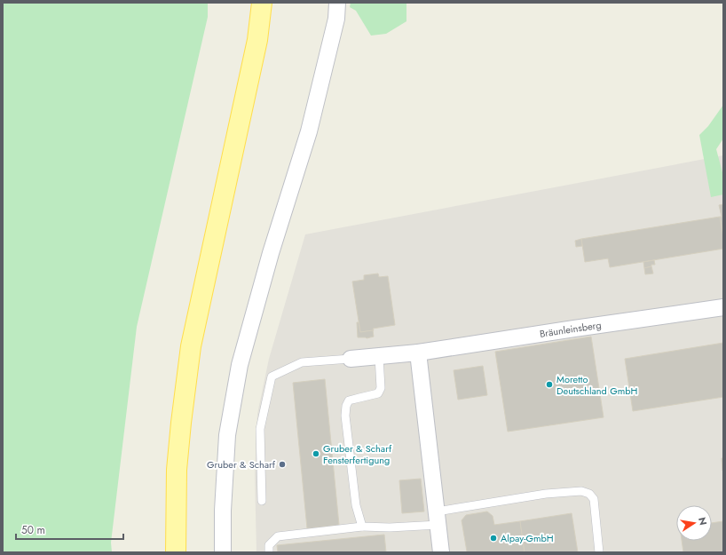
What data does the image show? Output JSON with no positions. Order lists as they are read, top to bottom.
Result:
{
  "streets": {
    "street": ["Bräunleinsberg"]
  },
  "places": [
    "Moretto Deutschland GmbH",
    "Gruber & Scharf Fensterfertigung",
    "Gruber & Scharf",
    "Alpay-GmbH"
  ],
  "scale_bar": "50 m",
  "north": "right"
}
